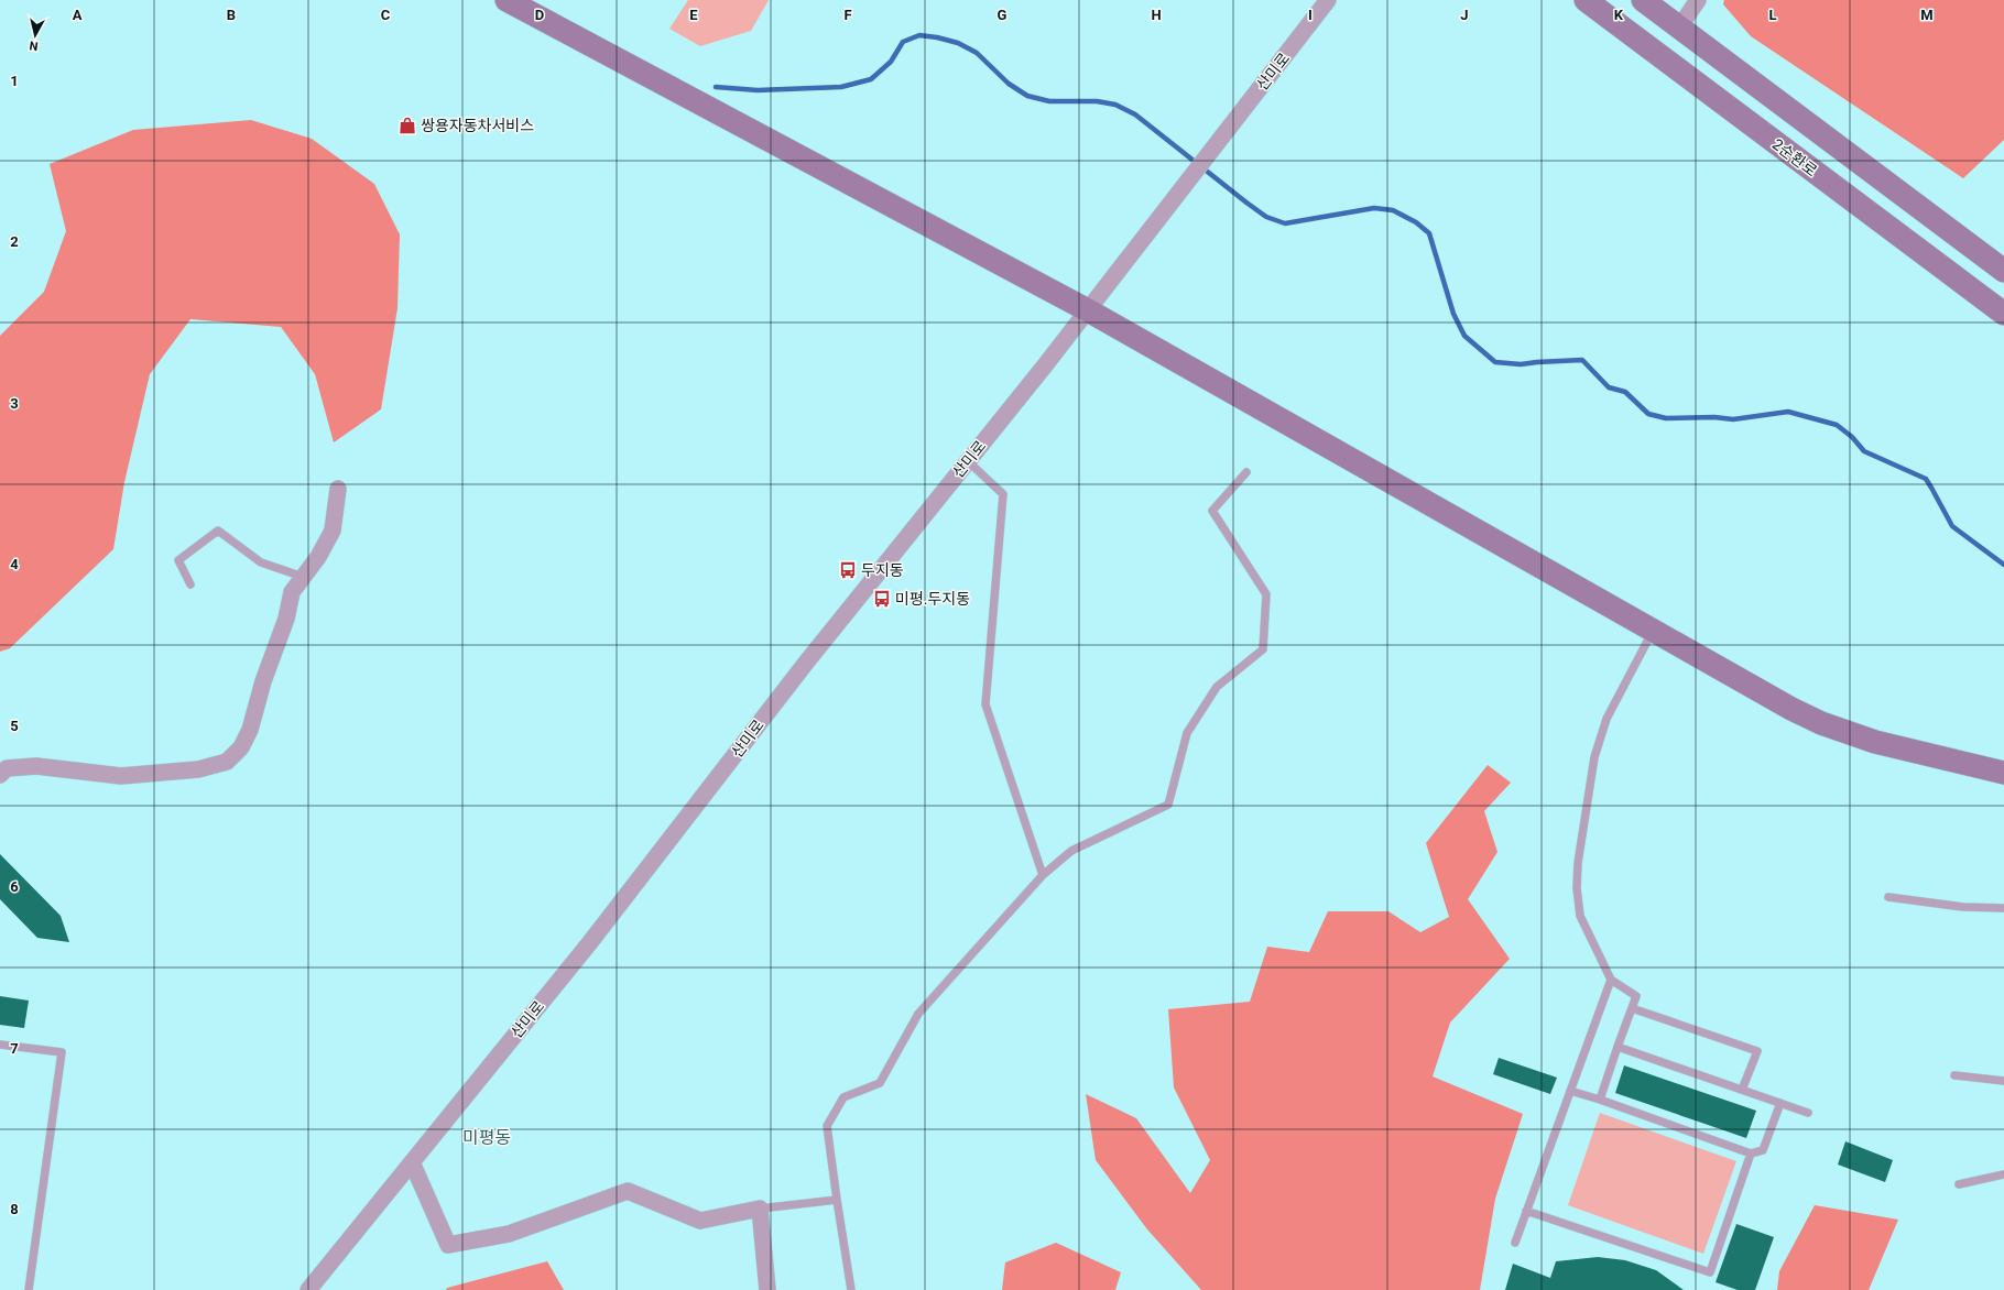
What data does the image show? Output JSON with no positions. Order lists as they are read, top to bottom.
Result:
{
  "streets": {
    "street": ["산미로", "2순환로"]
  },
  "districts": ["미평동"],
  "places": {
    "shop": ["쌍용자동차서비스"],
    "bus stop": ["두지동", "미평.두지동"]
  },
  "north": "bottom",
  "grid": {
    "columns": [
      "A",
      "B",
      "C",
      "D",
      "E",
      "F",
      "G",
      "H",
      "I",
      "J",
      "K",
      "L",
      "M"
    ],
    "rows": [
      "1",
      "2",
      "3",
      "4",
      "5",
      "6",
      "7",
      "8"
    ]
  }
}
